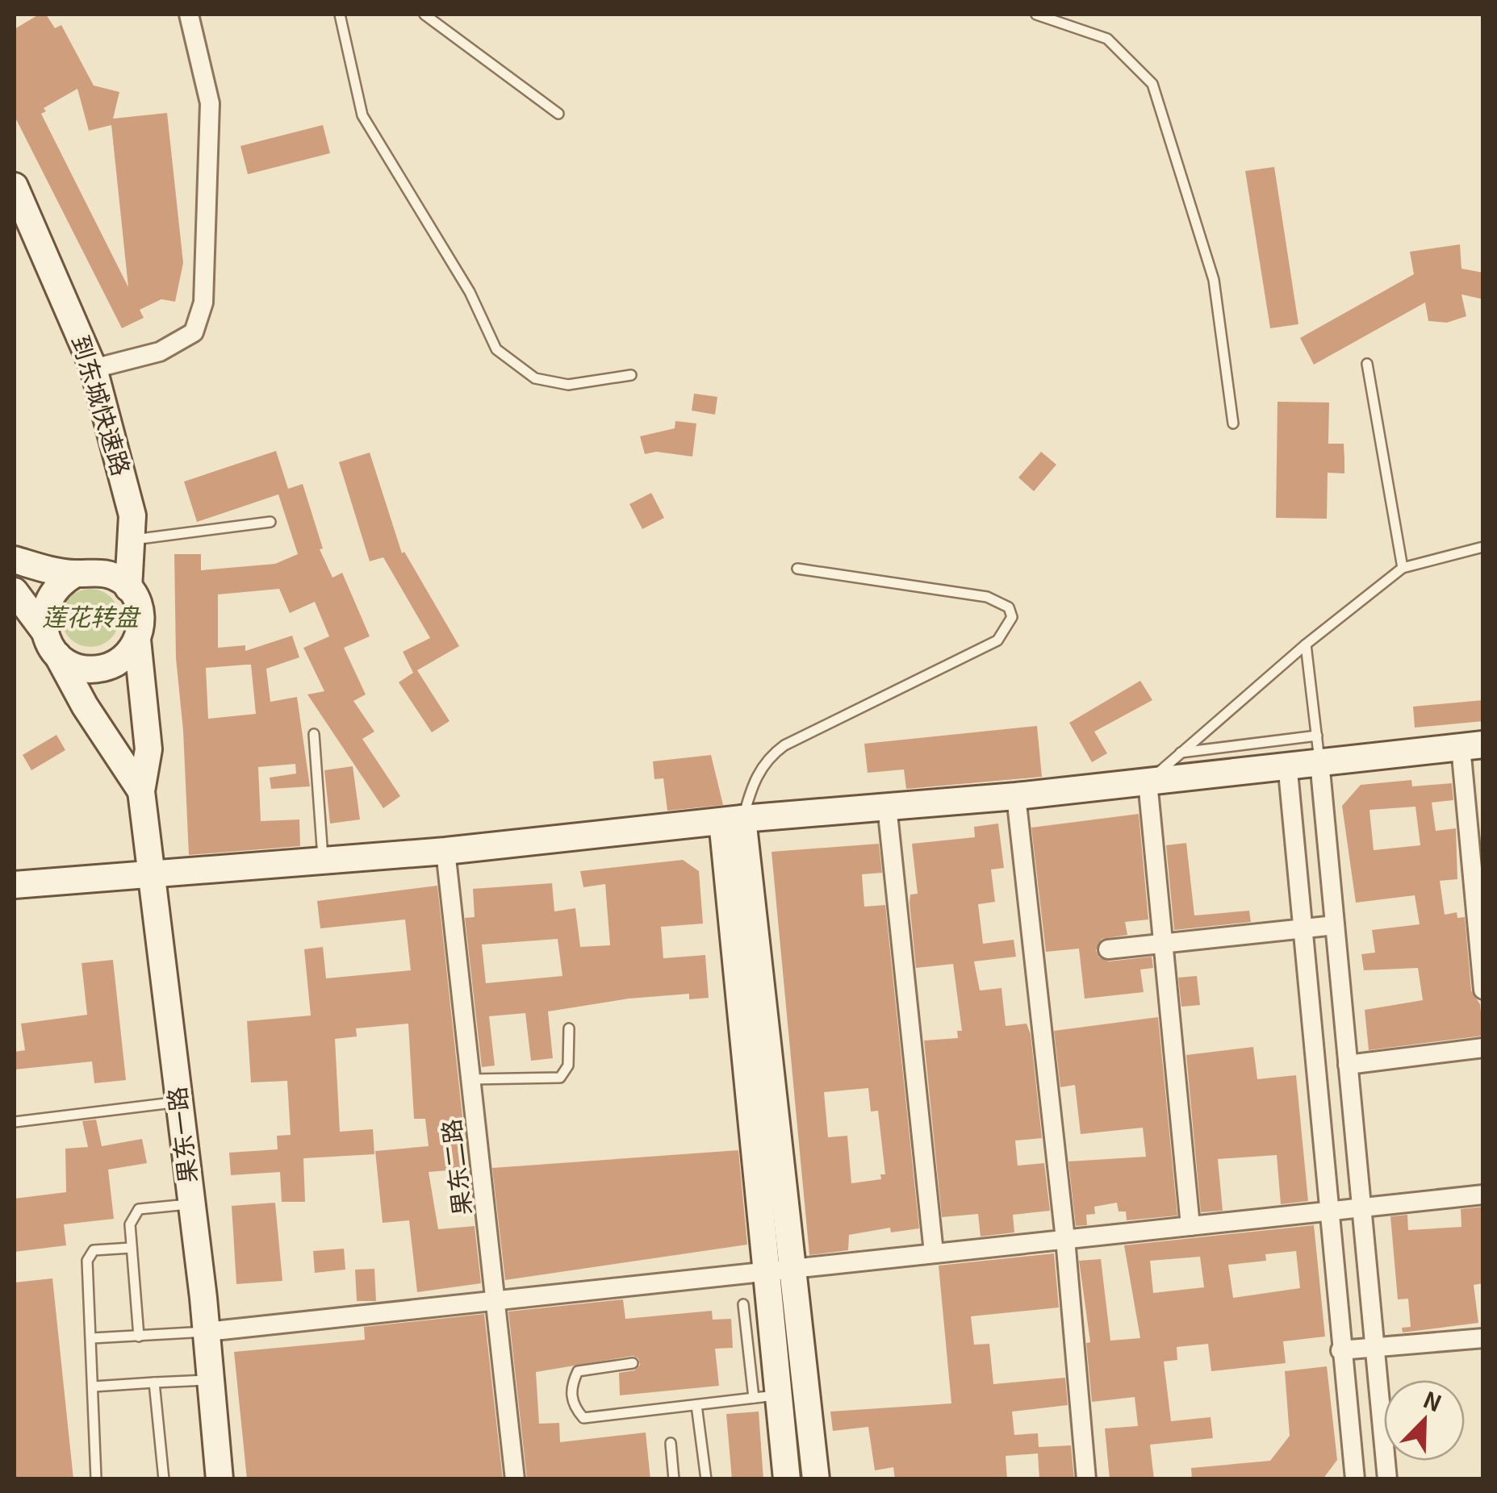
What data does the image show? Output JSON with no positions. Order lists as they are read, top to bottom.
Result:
{
  "streets": {
    "street": ["到东城快速路", "果东一路", "果东二路"]
  },
  "parks": ["莲花转盘"],
  "north": "top right"
}
